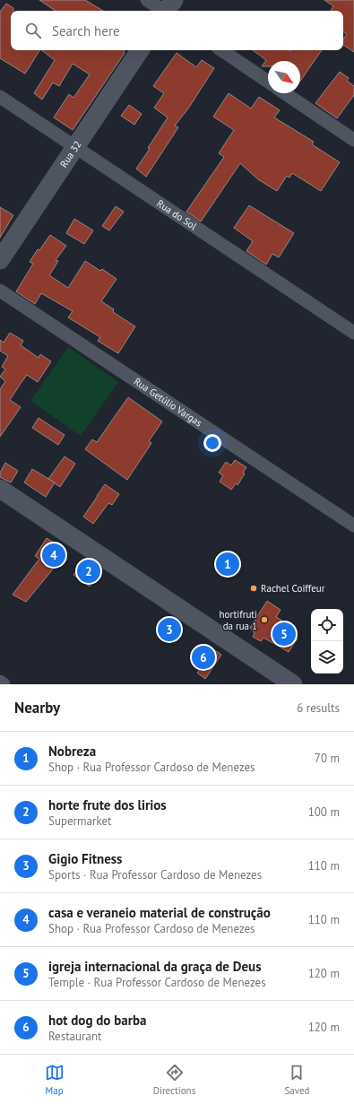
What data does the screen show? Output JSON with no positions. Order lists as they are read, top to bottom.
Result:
{
  "streets": {
    "main road": ["Rua 32"],
    "street": ["Rua do Sol", "Rua Getúlio Vargas"]
  },
  "crossings": [
    ["Rua 32", "Rua do Sol"]
  ],
  "places": ["Rachel Coiffeur", "hortifruti da rua 1"],
  "north": "bottom right",
  "page": {
    "search": "Search here",
    "pins": [
      "4",
      "1",
      "2",
      "3",
      "5",
      "6"
    ],
    "heading": ["Nearby", "6 results"],
    "list": [
      {
        "mark": "1",
        "name": "Nobreza",
        "note": "Shop · Rua Professor Cardoso de Menezes",
        "value": "70 m"
      },
      {
        "mark": "2",
        "name": "horte frute dos lirios",
        "note": "Supermarket",
        "value": "100 m"
      },
      {
        "mark": "3",
        "name": "Gigio Fitness",
        "note": "Sports · Rua Professor Cardoso de Menezes",
        "value": "110 m"
      },
      {
        "mark": "4",
        "name": "casa e veraneio material de construção",
        "note": "Shop · Rua Professor Cardoso de Menezes",
        "value": "110 m"
      },
      {
        "mark": "5",
        "name": "igreja internacional da graça de Deus",
        "note": "Temple · Rua Professor Cardoso de Menezes",
        "value": "120 m"
      },
      {
        "mark": "6",
        "name": "hot dog do barba",
        "note": "Restaurant",
        "value": "120 m"
      }
    ],
    "nav": ["Map", "Directions", "Saved"]
  }
}
